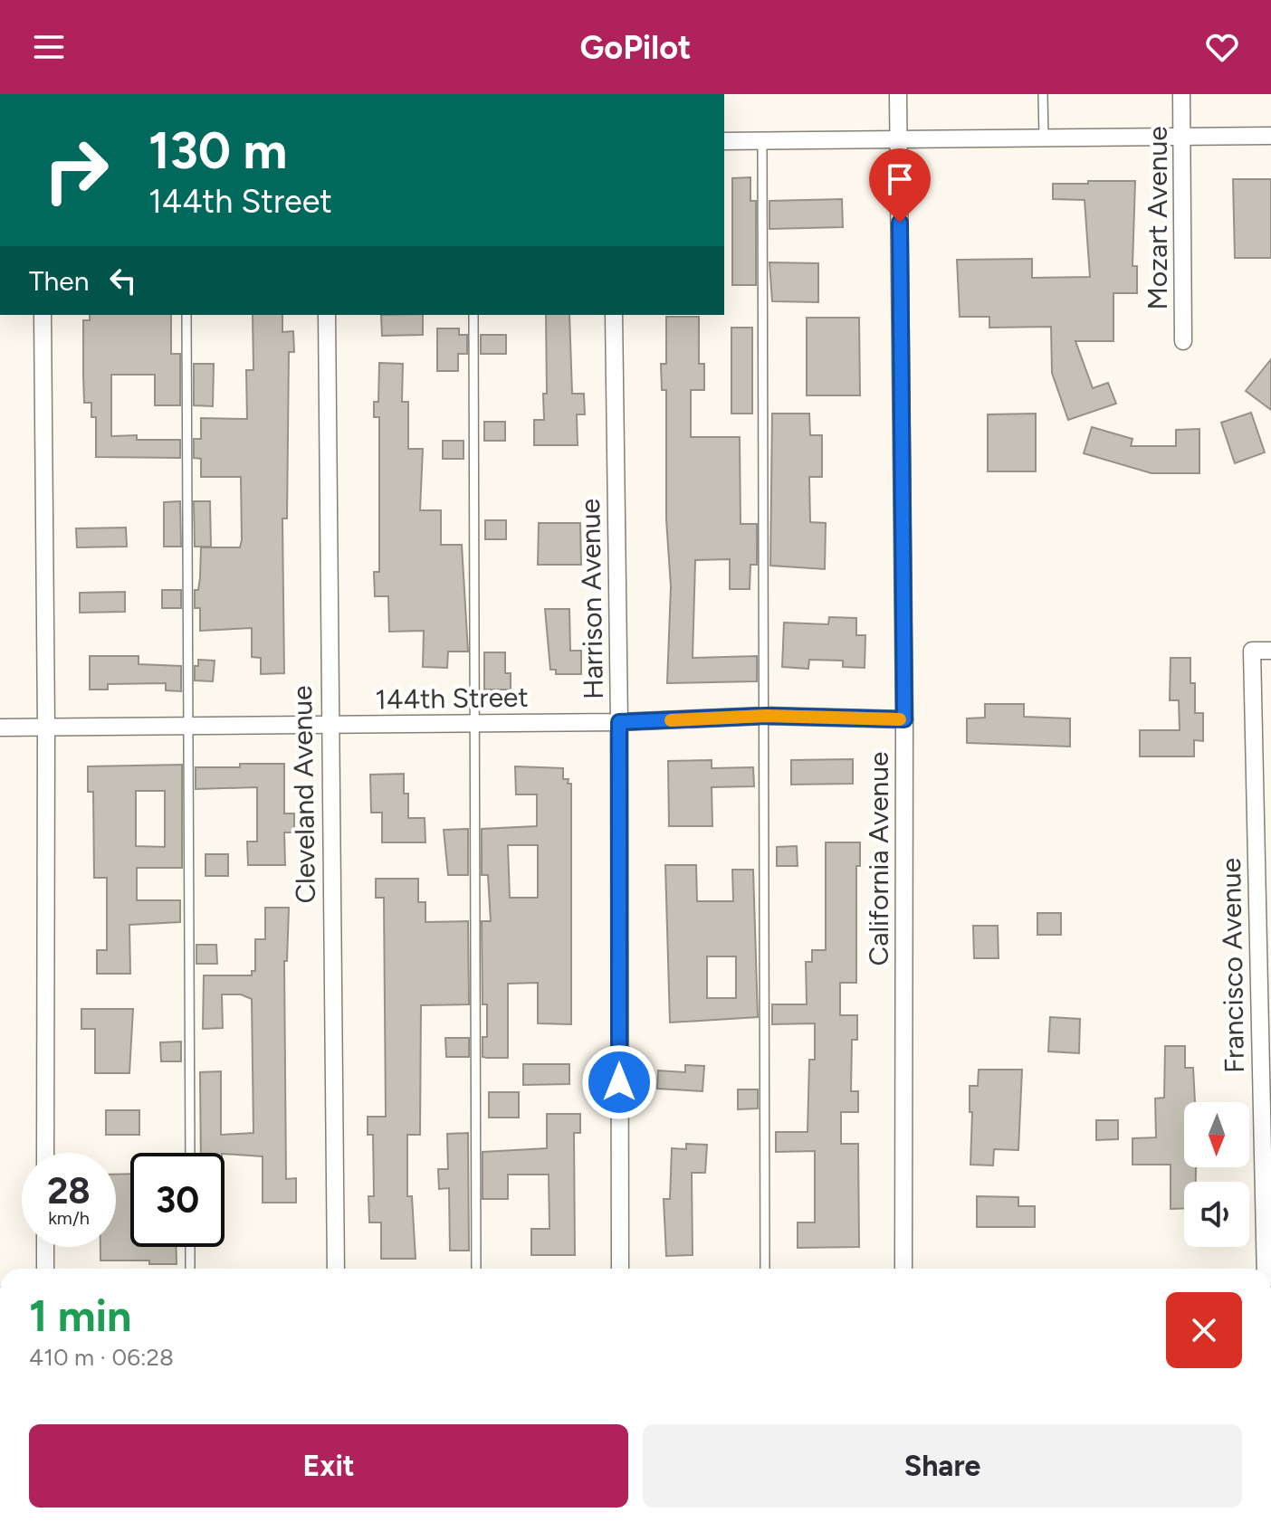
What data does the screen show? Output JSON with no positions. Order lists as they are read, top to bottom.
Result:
{
  "streets": {
    "street": [
      "Mozart Avenue",
      "Harrison Avenue",
      "144th Street",
      "Cleveland Avenue",
      "California Avenue",
      "Francisco Avenue"
    ]
  },
  "crossings": [
    ["Harrison Avenue", "144th Street"],
    ["144th Street", "Cleveland Avenue"],
    ["144th Street", "California Avenue"]
  ],
  "north": "bottom",
  "page": {
    "header": "GoPilot",
    "turn": ["130 m", "144th Street"],
    "then": "Then",
    "speed": "28 km/h",
    "limit": "30",
    "heading": ["1 min", "410 m · 06:28"],
    "buttons": ["Exit", "Share"]
  }
}
